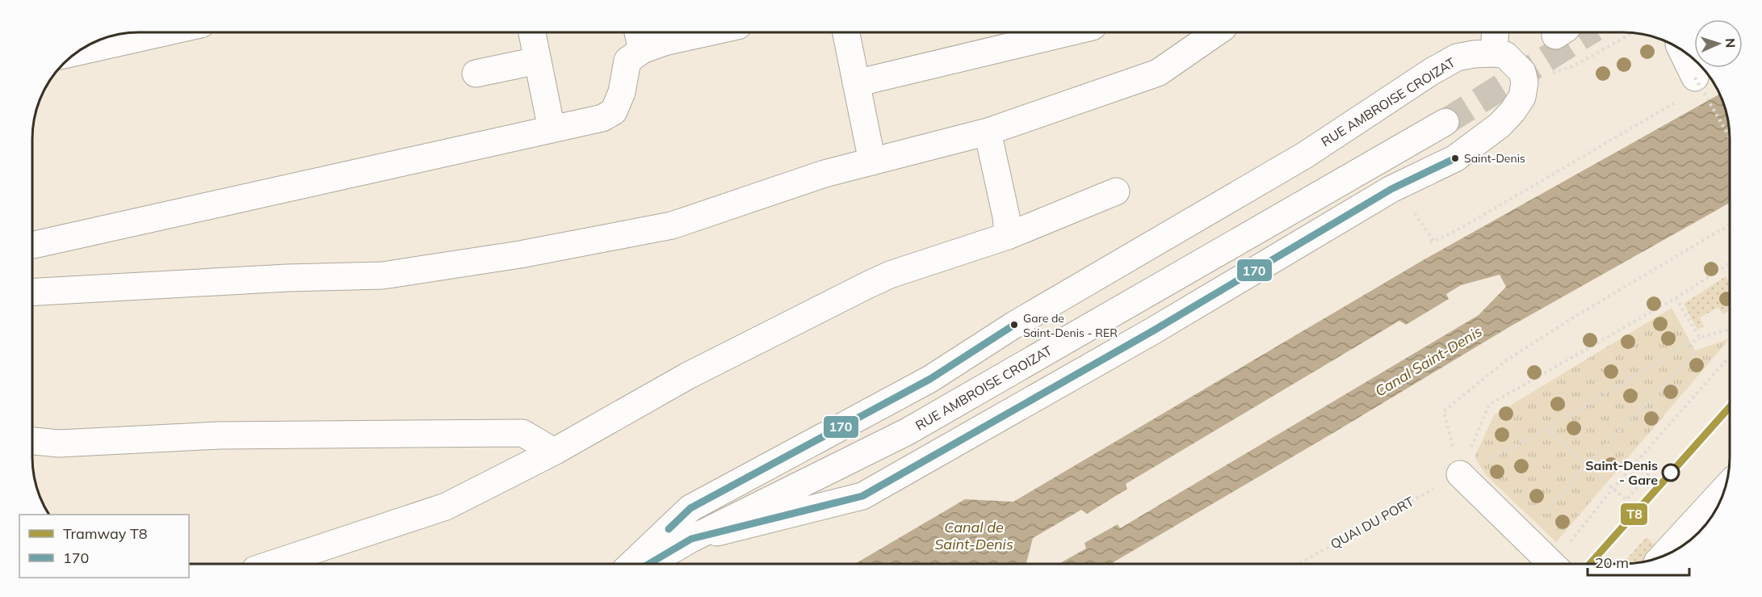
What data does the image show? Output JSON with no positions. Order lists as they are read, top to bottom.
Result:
{
  "streets": {
    "main road": ["RUE AMBROISE CROIZAT"],
    "path": ["QUAI DU PORT"]
  },
  "water": ["Canal Saint-Denis", "Canal de Saint-Denis"],
  "places": ["Saint-Denis", "Gare de Saint-Denis - RER", "Saint-Denis - Gare"],
  "lines": ["transit line 170", "tram line T8"],
  "legend": ["Tramway T8", "170"],
  "scale_bar": "20 m",
  "north": "right"
}
